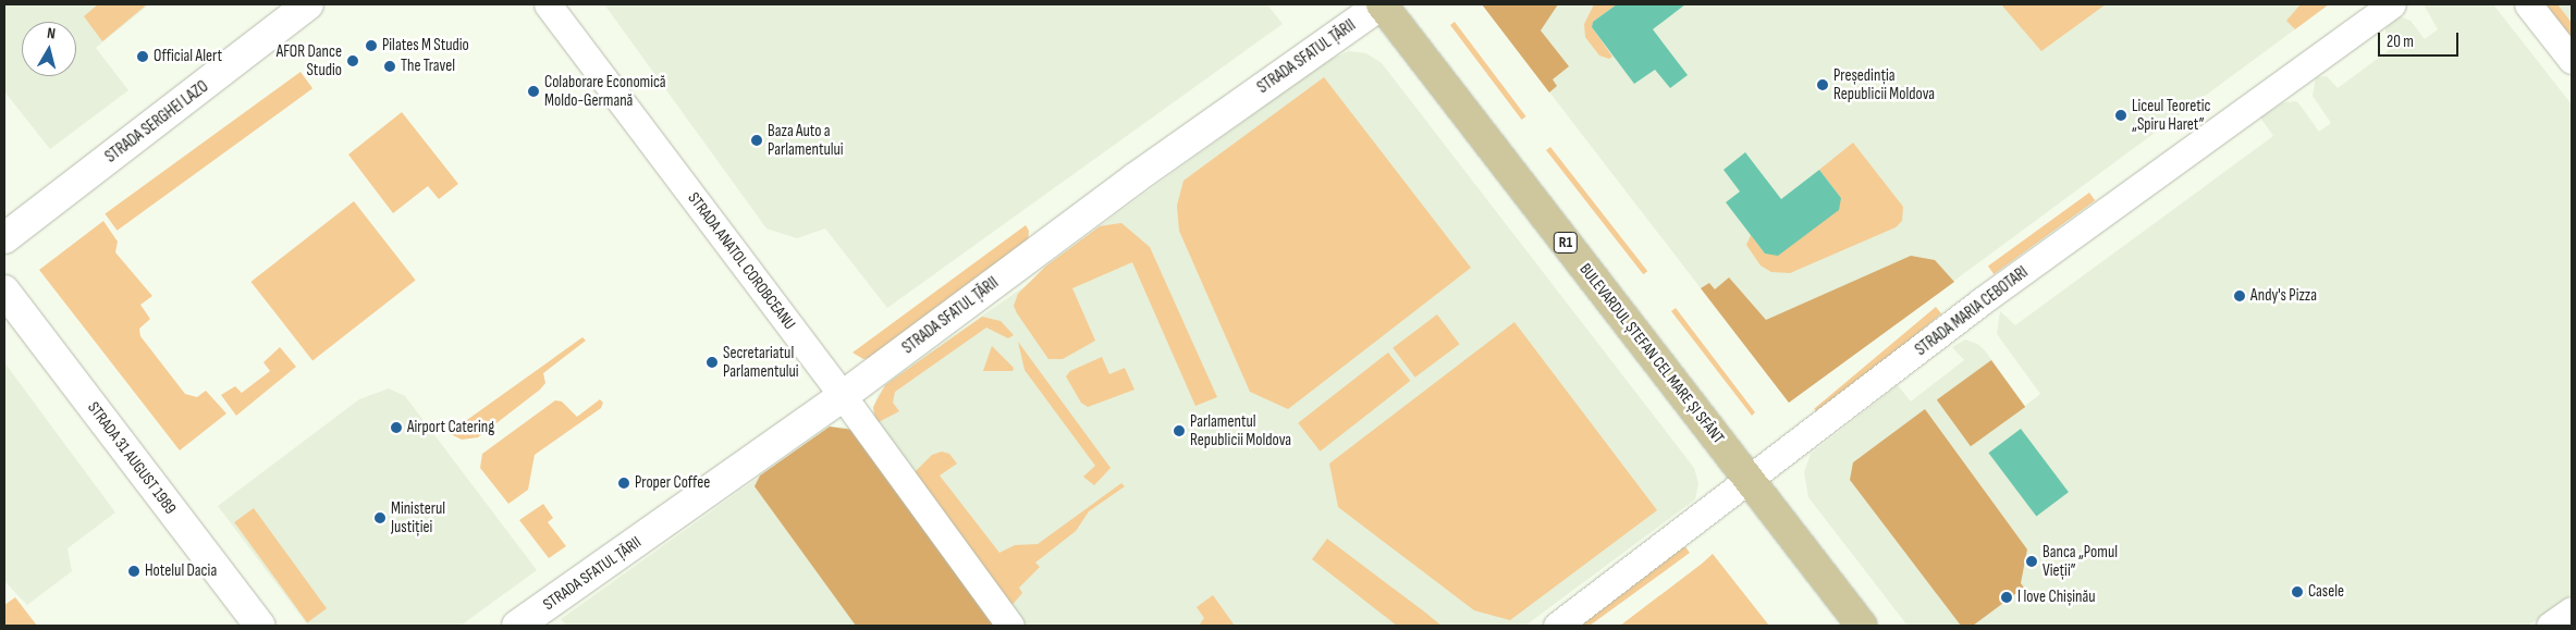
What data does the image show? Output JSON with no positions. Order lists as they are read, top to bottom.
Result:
{
  "streets": {
    "main road": [
      "STRADA SFATUL ȚĂRII",
      "STRADA SERGHEI LAZO",
      "R1",
      "BULEVARDUL ȘTEFAN CEL MARE ȘI SFÂNT",
      "STRADA 31 AUGUST 1989"
    ],
    "street": ["STRADA ANATOL COROBCEANU", "STRADA MARIA CEBOTARI"]
  },
  "crossings": [
    ["STRADA SFATUL ȚĂRII", "STRADA ANATOL COROBCEANU"],
    ["STRADA SFATUL ȚĂRII", "BULEVARDUL ȘTEFAN CEL MARE ȘI SFÂNT"],
    ["STRADA MARIA CEBOTARI", "BULEVARDUL ȘTEFAN CEL MARE ȘI SFÂNT"]
  ],
  "places": [
    "Pilates M Studio",
    "Official Alert",
    "AFOR Dance Studio",
    "The Travel",
    "Președinția Republicii Moldova",
    "Colaborare Economică Moldo-Germană",
    "Liceul Teoretic „Spiru Haret”",
    "Baza Auto a Parlamentului",
    "Andy's Pizza",
    "Secretariatul Parlamentului",
    "Airport Catering",
    "Parlamentul Republicii Moldova",
    "Proper Coffee",
    "Ministerul Justiției",
    "Banca „Pomul Vieții”",
    "Hotelul Dacia",
    "Casele",
    "I love Chișinău"
  ],
  "scale_bar": "20 m",
  "north": "top"
}
